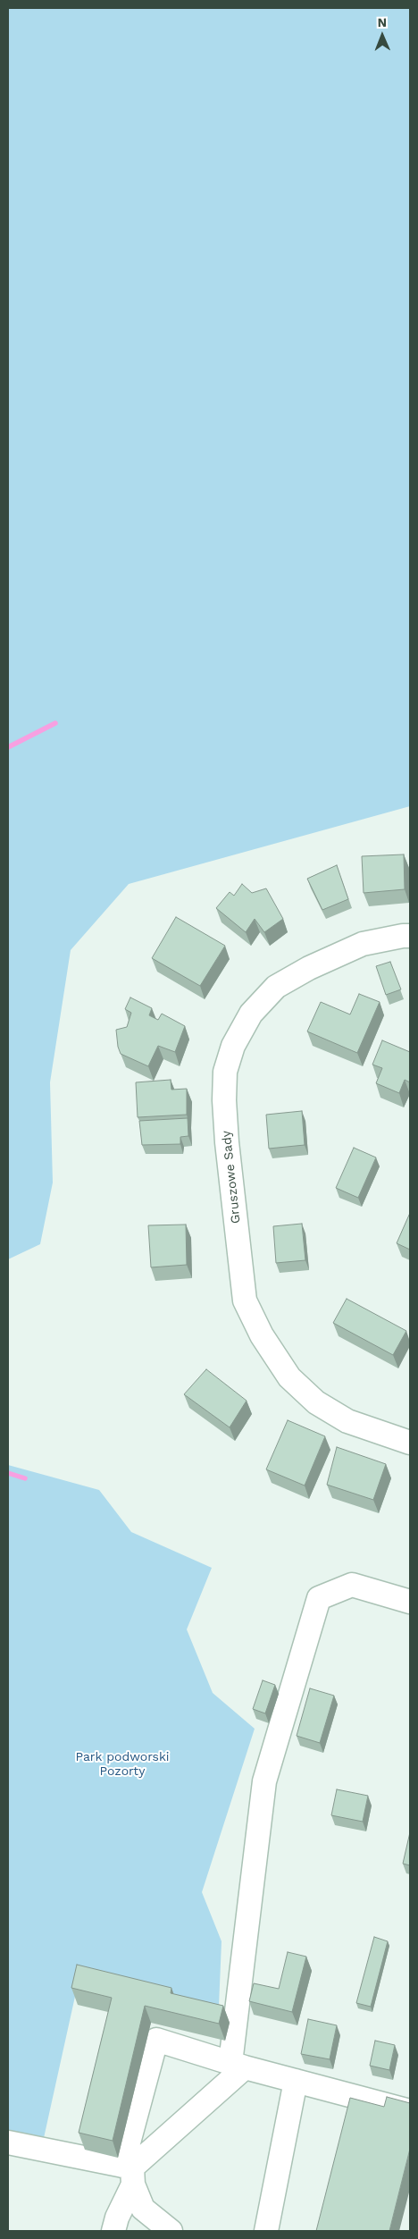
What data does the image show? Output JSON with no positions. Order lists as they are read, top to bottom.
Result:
{
  "streets": {
    "street": ["Gruszowe Sady"]
  },
  "parks": ["Park podworski Pozorty"],
  "north": "top"
}
